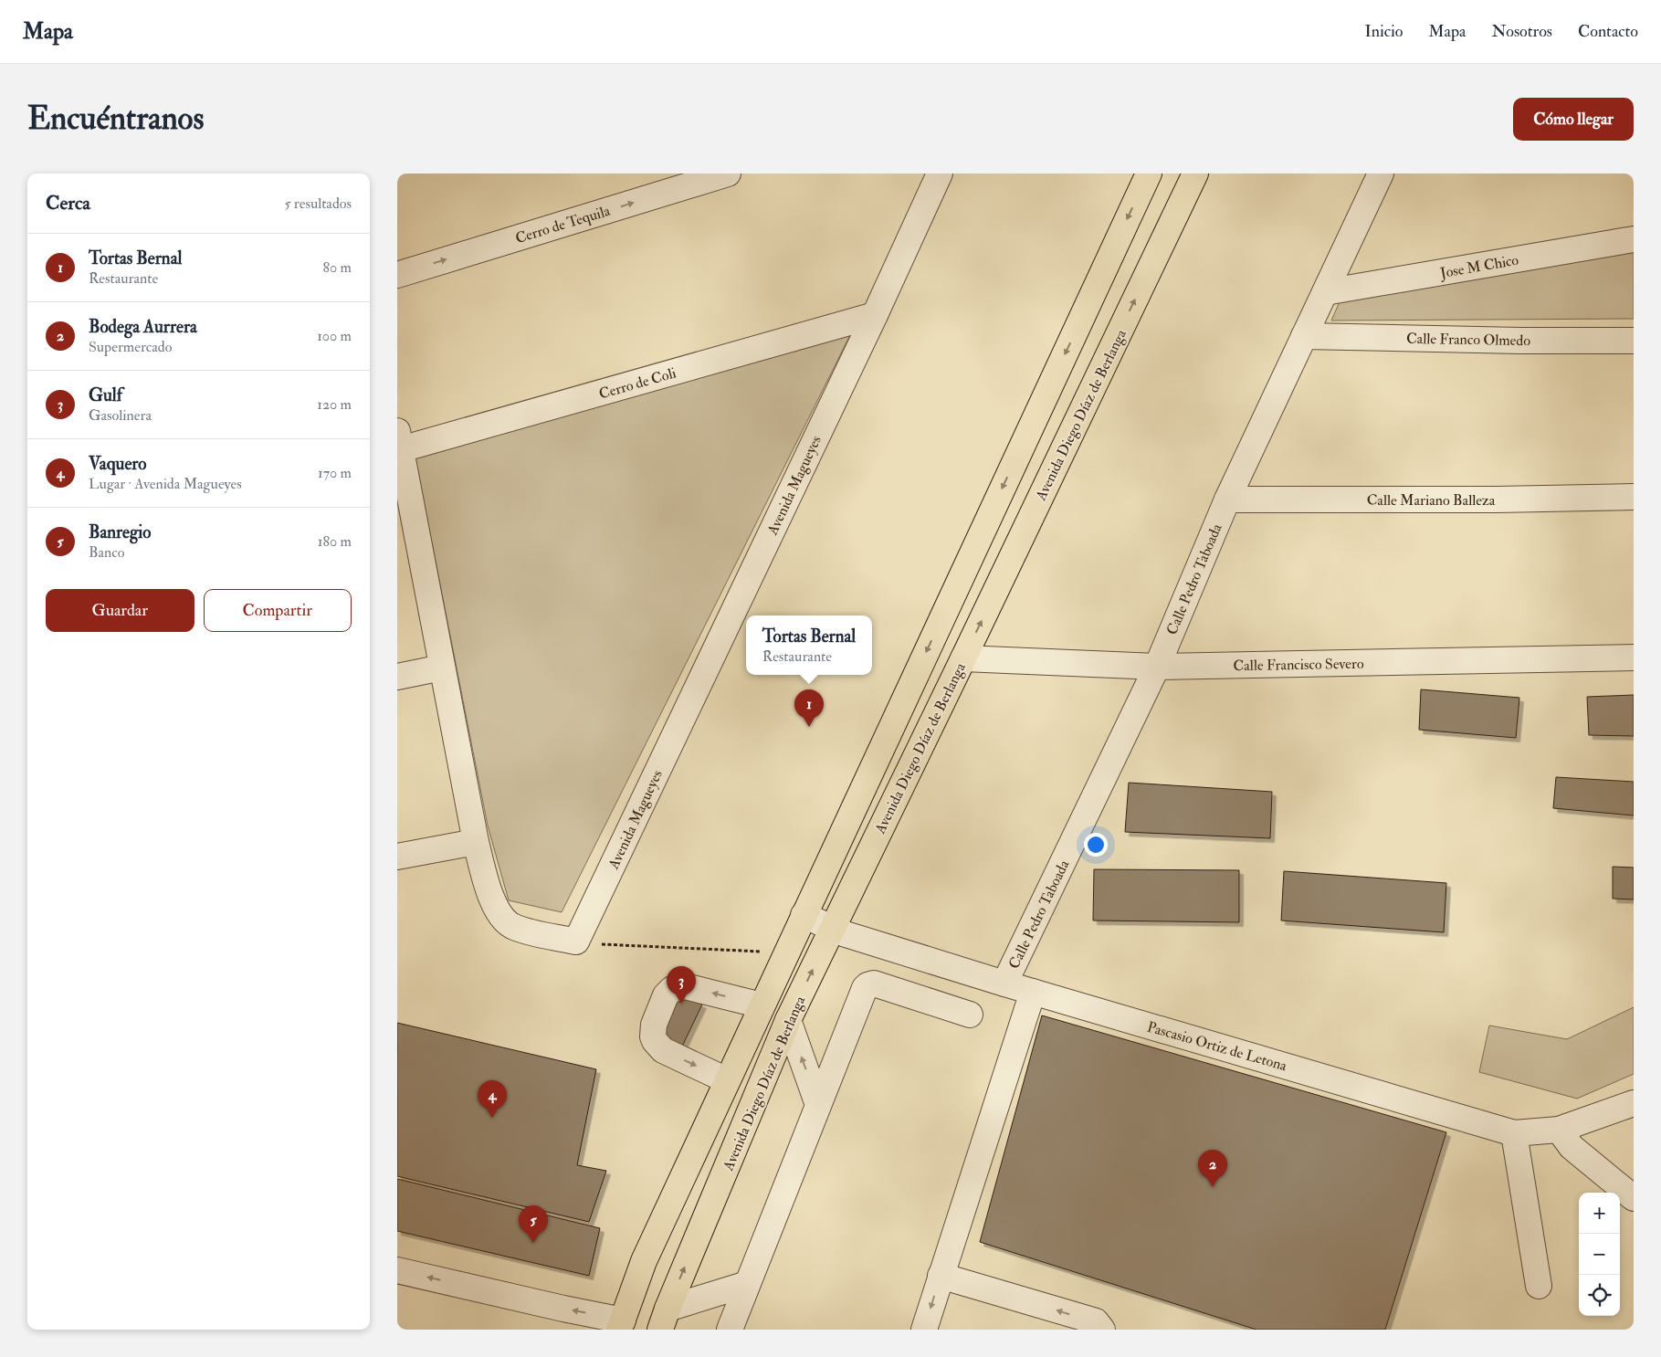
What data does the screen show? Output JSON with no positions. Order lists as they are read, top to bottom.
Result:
{
  "streets": {
    "main road": ["Avenida Diego Díaz de Berlanga"],
    "street": [
      "Cerro de Tequila",
      "Jose M Chico",
      "Calle Franco Olmedo",
      "Cerro de Coli",
      "Avenida Magueyes",
      "Calle Mariano Balleza",
      "Calle Pedro Taboada",
      "Calle Francisco Severo",
      "Pascasio Ortiz de Letona"
    ]
  },
  "crossings": [
    ["Jose M Chico", "Calle Pedro Taboada"],
    ["Calle Franco Olmedo", "Calle Pedro Taboada"],
    ["Cerro de Coli", "Avenida Magueyes"],
    ["Avenida Diego Díaz de Berlanga", "Calle Francisco Severo"],
    ["Avenida Diego Díaz de Berlanga", "Pascasio Ortiz de Letona"],
    ["Calle Mariano Balleza", "Calle Pedro Taboada"],
    ["Calle Pedro Taboada", "Calle Francisco Severo"],
    ["Calle Pedro Taboada", "Pascasio Ortiz de Letona"]
  ],
  "one_way": ["Cerro de Tequila"],
  "page": {
    "header": "Mapa",
    "nav": [
      "Inicio",
      "Mapa",
      "Nosotros",
      "Contacto"
    ],
    "buttons": [
      "Cómo llegar",
      ["Guardar", "Compartir"]
    ],
    "title": "Encuéntranos",
    "heading": ["Cerca", "5 resultados"],
    "list": [
      {
        "mark": "1",
        "name": "Tortas Bernal",
        "note": "Restaurante",
        "value": "80 m"
      },
      {
        "mark": "2",
        "name": "Bodega Aurrera",
        "note": "Supermercado",
        "value": "100 m"
      },
      {
        "mark": "3",
        "name": "Gulf",
        "note": "Gasolinera",
        "value": "120 m"
      },
      {
        "mark": "4",
        "name": "Vaquero",
        "note": "Lugar · Avenida Magueyes",
        "value": "170 m"
      },
      {
        "mark": "5",
        "name": "Banregio",
        "note": "Banco",
        "value": "180 m"
      }
    ],
    "popup": ["Tortas Bernal", "Restaurante"],
    "pins": [
      "1",
      "3",
      "4",
      "2",
      "5"
    ],
    "map_buttons": ["+", "−"]
  }
}
